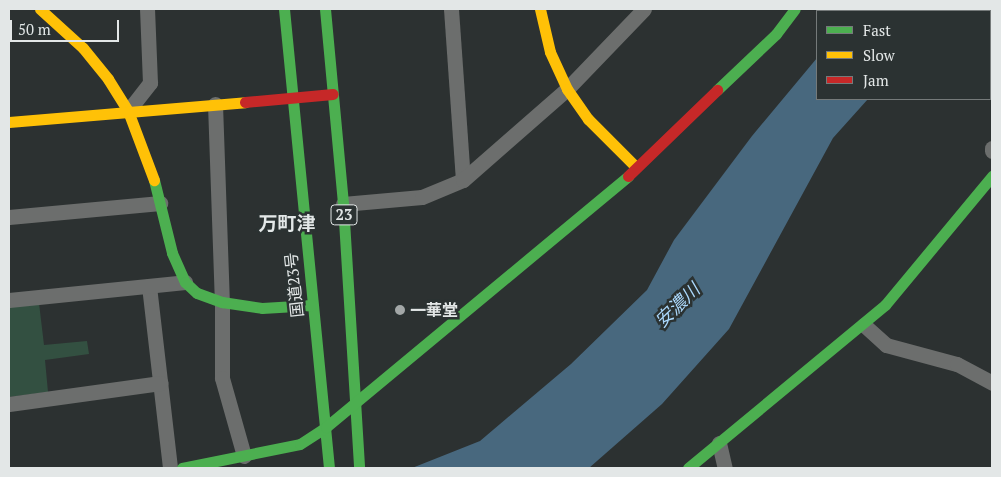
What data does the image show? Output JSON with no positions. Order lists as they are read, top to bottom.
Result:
{
  "streets": {
    "main road": ["23", "国道23号"]
  },
  "districts": ["万町津"],
  "water": ["安濃川"],
  "places": ["一華堂"],
  "legend": ["Fast", "Slow", "Jam"],
  "scale_bar": "50 m"
}
